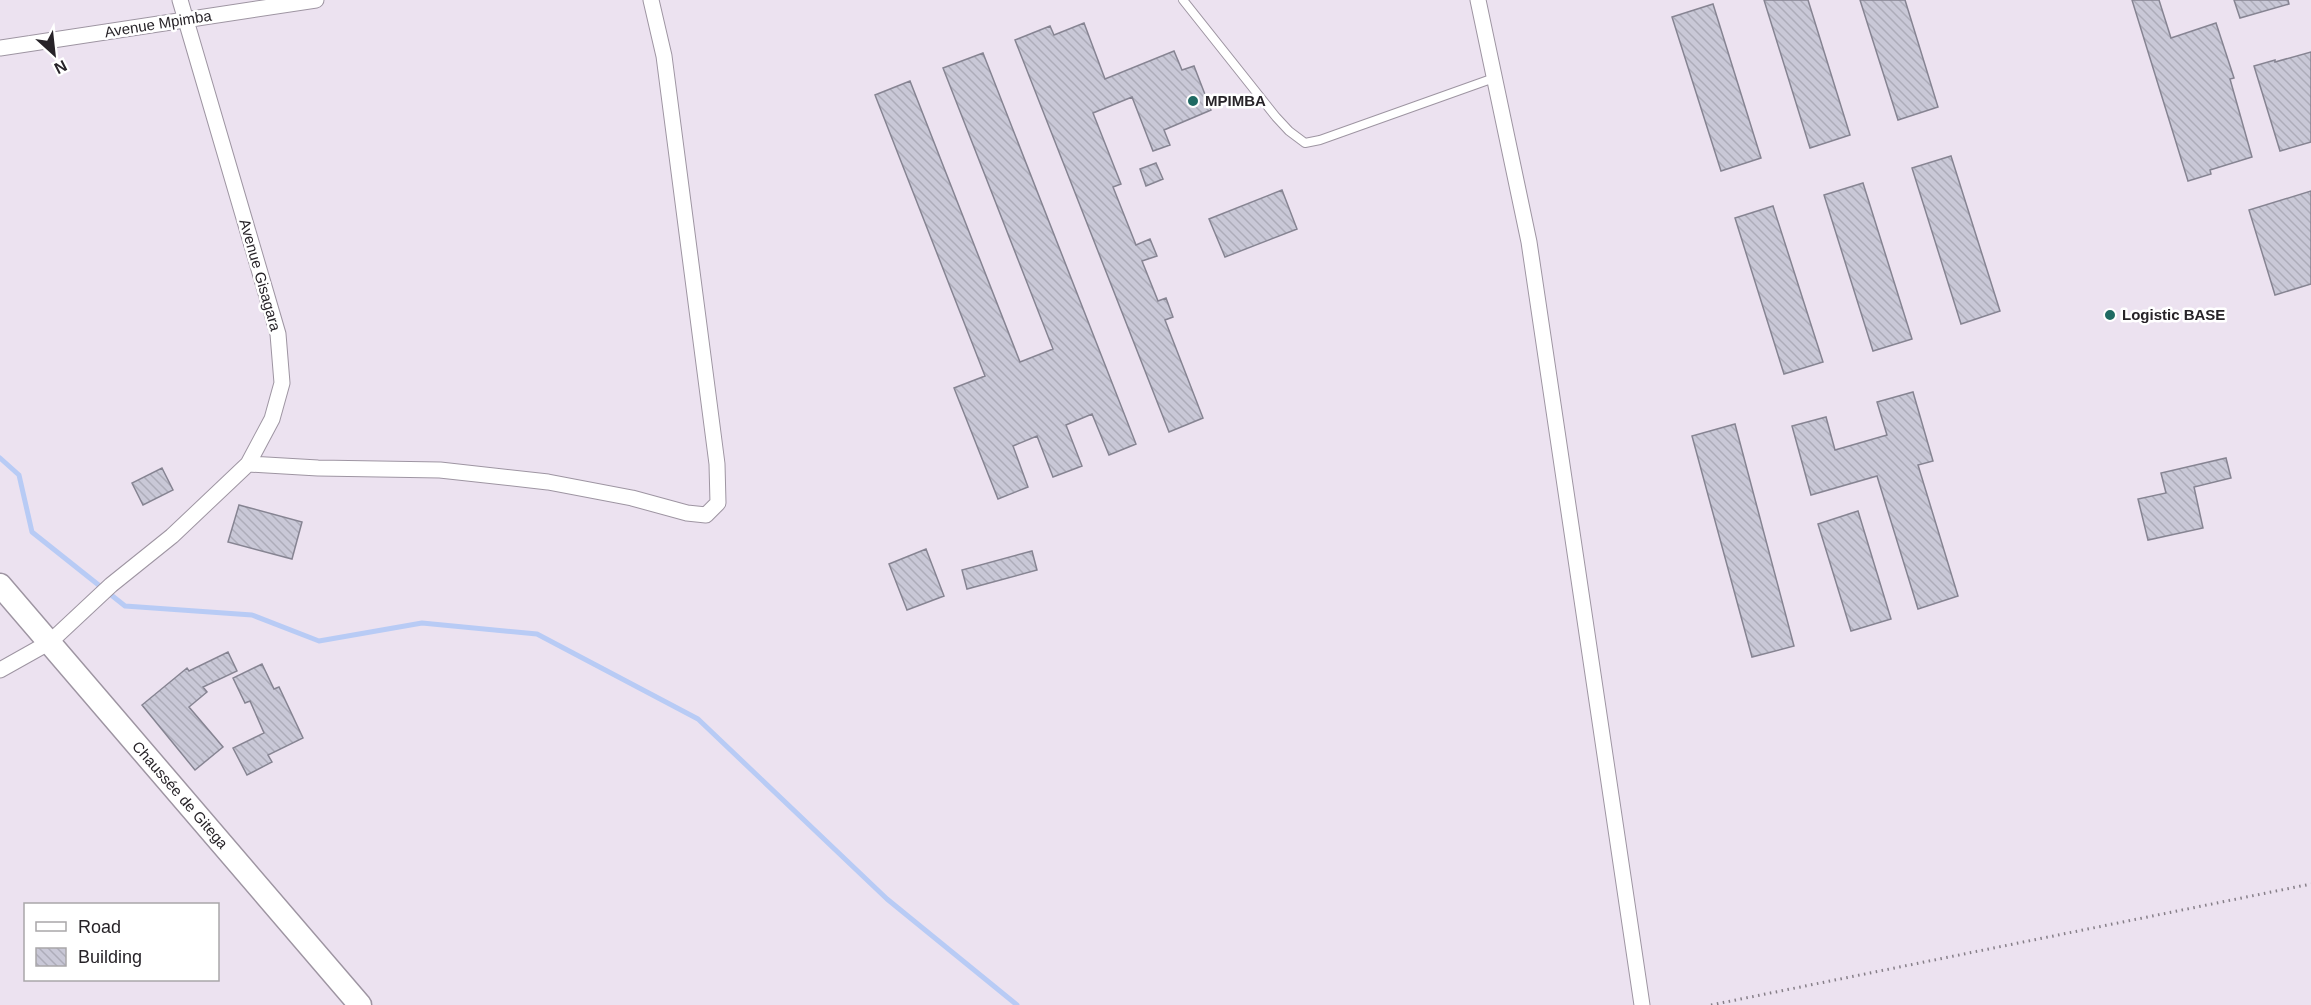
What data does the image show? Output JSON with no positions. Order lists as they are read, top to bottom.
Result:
{
  "streets": {
    "main road": ["Chaussée de Gitega"],
    "street": ["Avenue Mpimba", "Avenue Gisagara"]
  },
  "crossings": [
    ["Avenue Mpimba", "Avenue Gisagara"],
    ["Avenue Gisagara", "Chaussée de Gitega"]
  ],
  "places": ["MPIMBA", "Logistic BASE"],
  "legend": ["Road", "Building"],
  "north": "bottom right"
}
